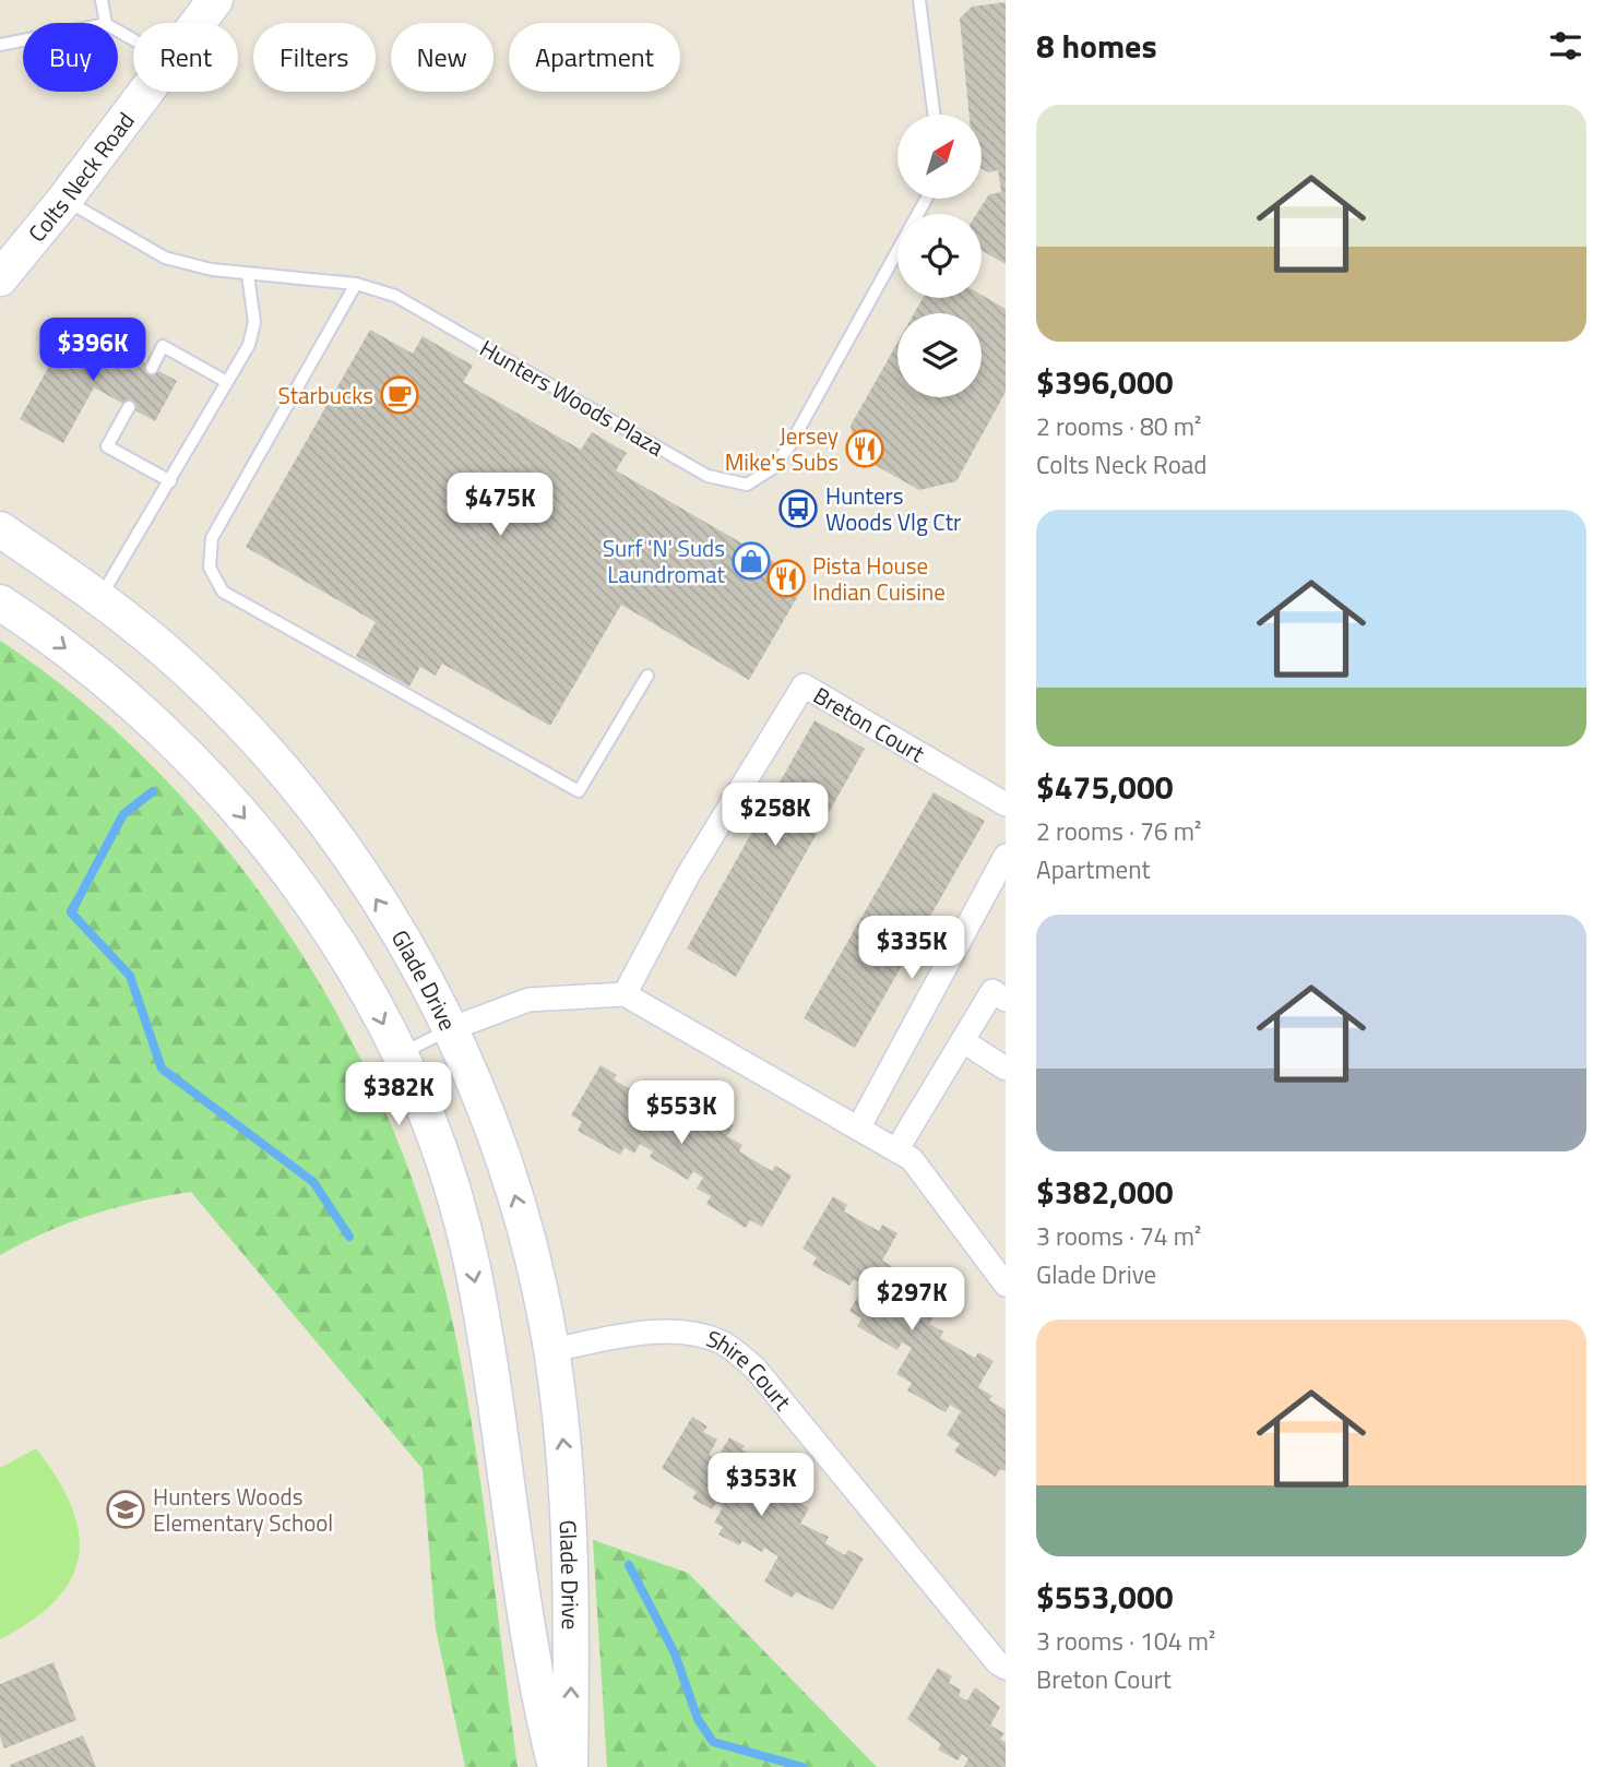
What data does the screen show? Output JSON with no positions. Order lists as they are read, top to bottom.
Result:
{
  "streets": {
    "street": [
      "Colts Neck Road",
      "Breton Court",
      "Glade Drive",
      "Shire Court"
    ],
    "lane": ["Hunters Woods Plaza"]
  },
  "crossings": [
    ["Colts Neck Road", "Hunters Woods Plaza"],
    ["Glade Drive", "Shire Court"]
  ],
  "places": {
    "cafe": ["Starbucks"],
    "restaurant": ["Jersey Mike's Subs", "Pista House Indian Cuisine"],
    "bus stop": ["Hunters Woods Vlg Ctr"],
    "shop": ["Surf 'N' Suds Laundromat"],
    "school or university": ["Hunters Woods Elementary School"]
  },
  "north": "top right",
  "page": {
    "heading": "8 homes",
    "chip": [
      "Buy",
      "Rent",
      "Filters",
      "New",
      "Apartment"
    ],
    "list": [
      {
        "name": "$396,000",
        "note": "2 rooms · 80 m² · Colts Neck Road"
      },
      {
        "name": "$475,000",
        "note": "2 rooms · 76 m² · Apartment"
      },
      {
        "name": "$382,000",
        "note": "3 rooms · 74 m² · Glade Drive"
      },
      {
        "name": "$553,000",
        "note": "3 rooms · 104 m² · Breton Court"
      }
    ],
    "price": [
      "$396K",
      "$475K",
      "$258K",
      "$335K",
      "$382K",
      "$553K",
      "$297K",
      "$353K"
    ]
  }
}
